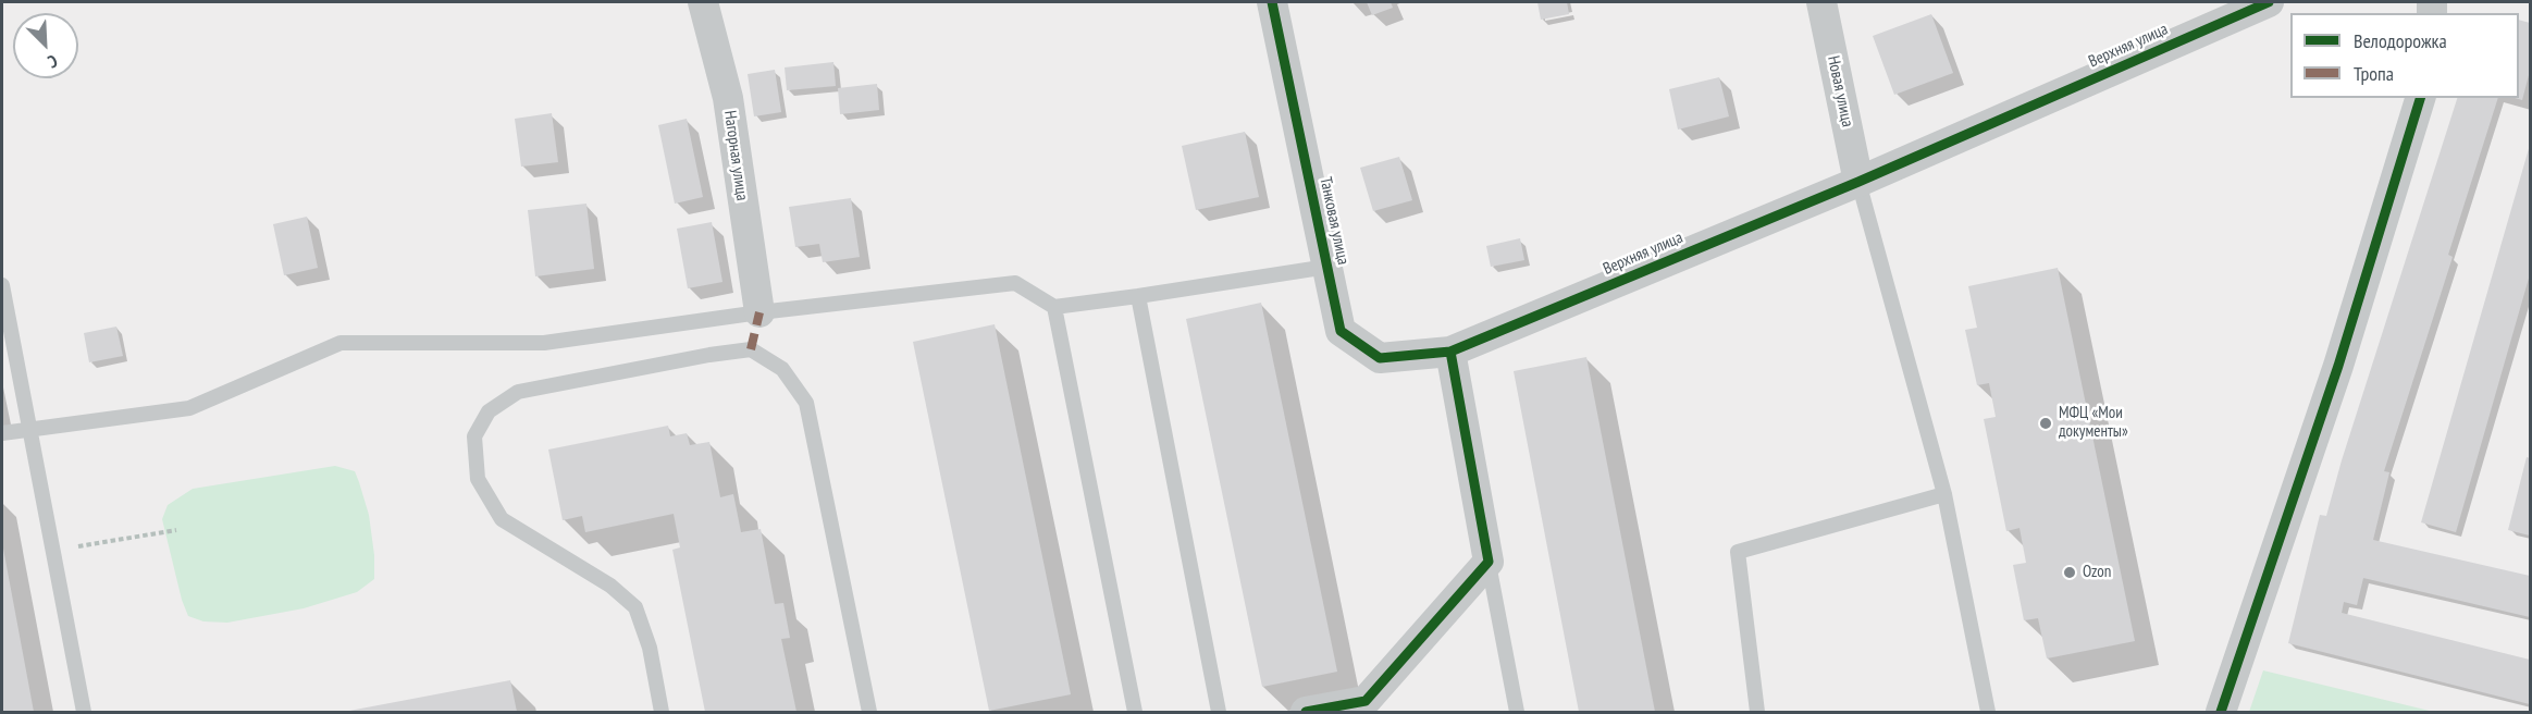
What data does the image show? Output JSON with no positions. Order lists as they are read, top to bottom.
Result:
{
  "streets": {
    "street": [
      "Верхняя улица",
      "Новая улица",
      "Нагорная улица",
      "Танковая улица"
    ]
  },
  "crossings": [
    ["Верхняя улица", "Новая улица"],
    ["Верхняя улица", "Танковая улица"]
  ],
  "places": ["МФЦ «Мои документы»", "Ozon"],
  "legend": ["Велодорожка", "Тропа"],
  "north": "bottom right"
}
